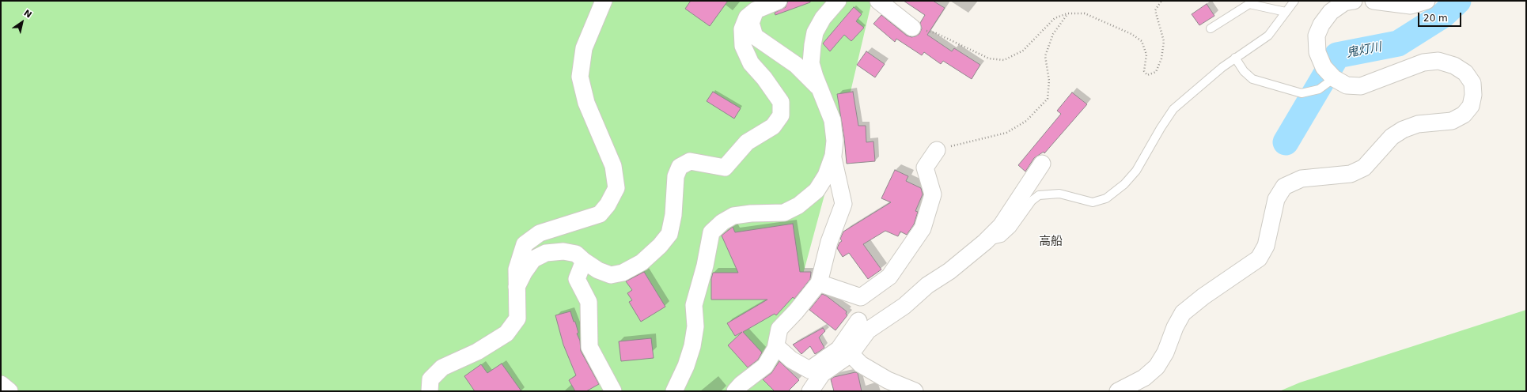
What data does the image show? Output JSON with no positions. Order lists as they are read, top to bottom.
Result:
{
  "districts": ["高船"],
  "water": ["鬼灯川"],
  "scale_bar": "20 m",
  "north": "top right"
}
